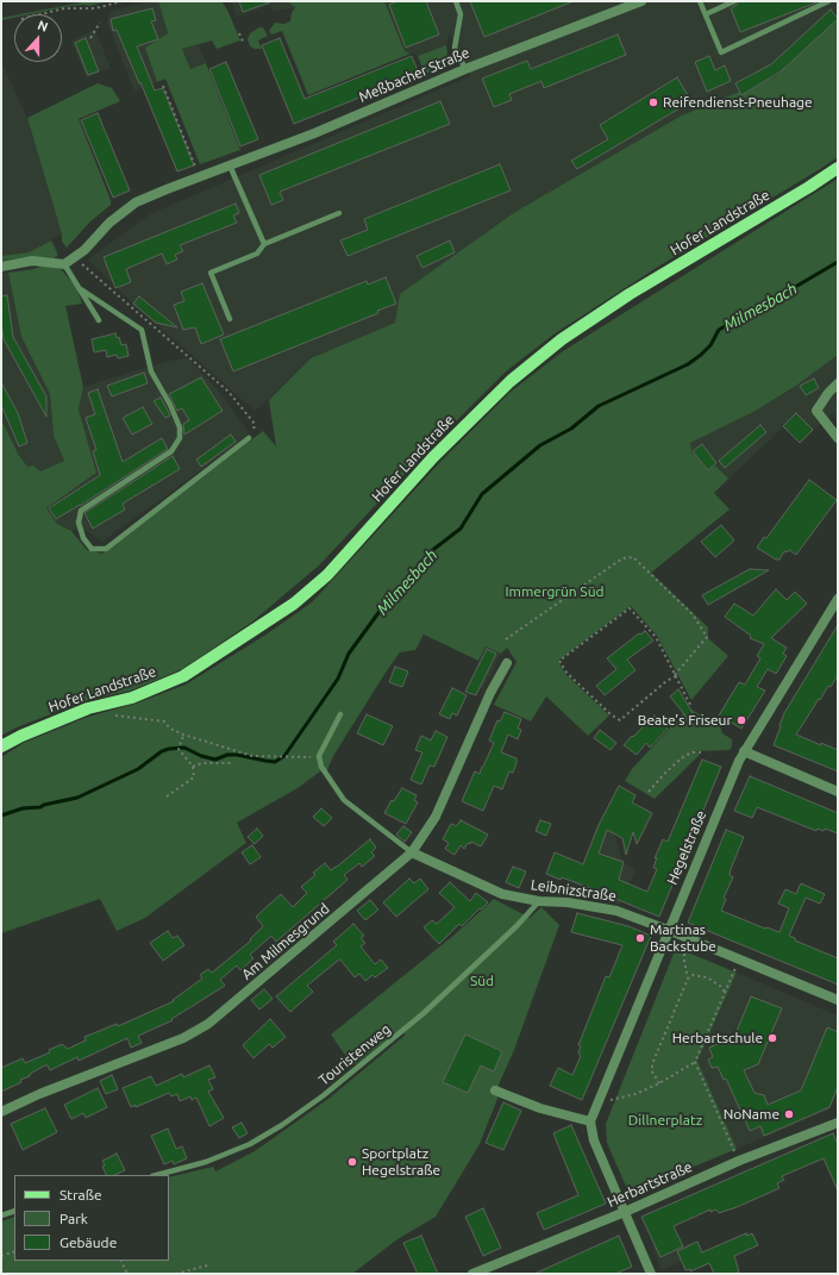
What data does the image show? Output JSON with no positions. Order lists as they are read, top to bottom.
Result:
{
  "streets": {
    "main road": ["Hofer Landstraße"],
    "street": [
      "Meßbacher Straße",
      "Hegelstraße",
      "Leibnizstraße",
      "Am Milmesgrund",
      "Herbartstraße"
    ],
    "lane": ["Touristenweg"]
  },
  "crossings": [
    ["Hegelstraße", "Leibnizstraße"],
    ["Leibnizstraße", "Am Milmesgrund"],
    ["Leibnizstraße", "Touristenweg"]
  ],
  "water": ["Milmesbach"],
  "parks": ["Immergrün Süd", "Süd", "Dillnerplatz"],
  "places": [
    "Reifendienst-Pneuhage",
    "Beate's Friseur",
    "Martinas Backstube",
    "Herbartschule",
    "NoName",
    "Sportplatz Hegelstraße"
  ],
  "legend": ["Straße", "Park", "Gebäude"],
  "north": "top"
}
